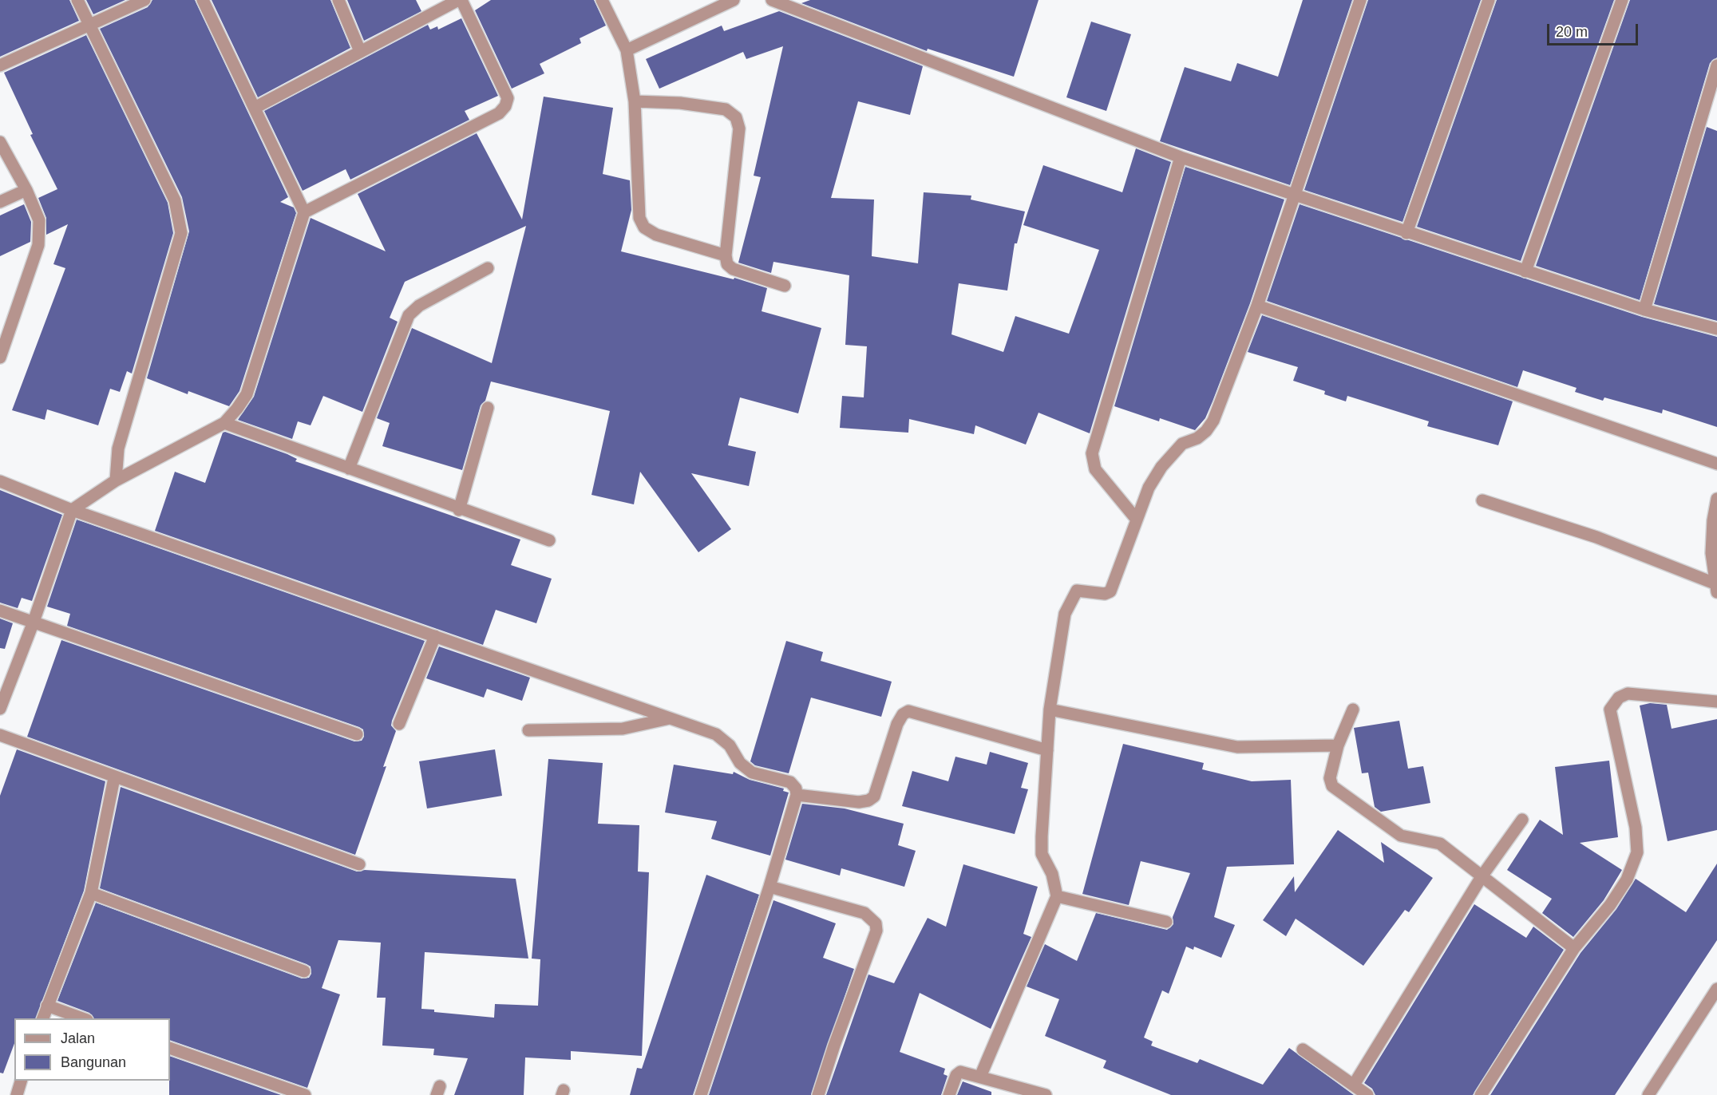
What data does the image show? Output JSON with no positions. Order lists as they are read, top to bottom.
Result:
{
  "legend": ["Jalan", "Bangunan"],
  "scale_bar": "20 m"
}
